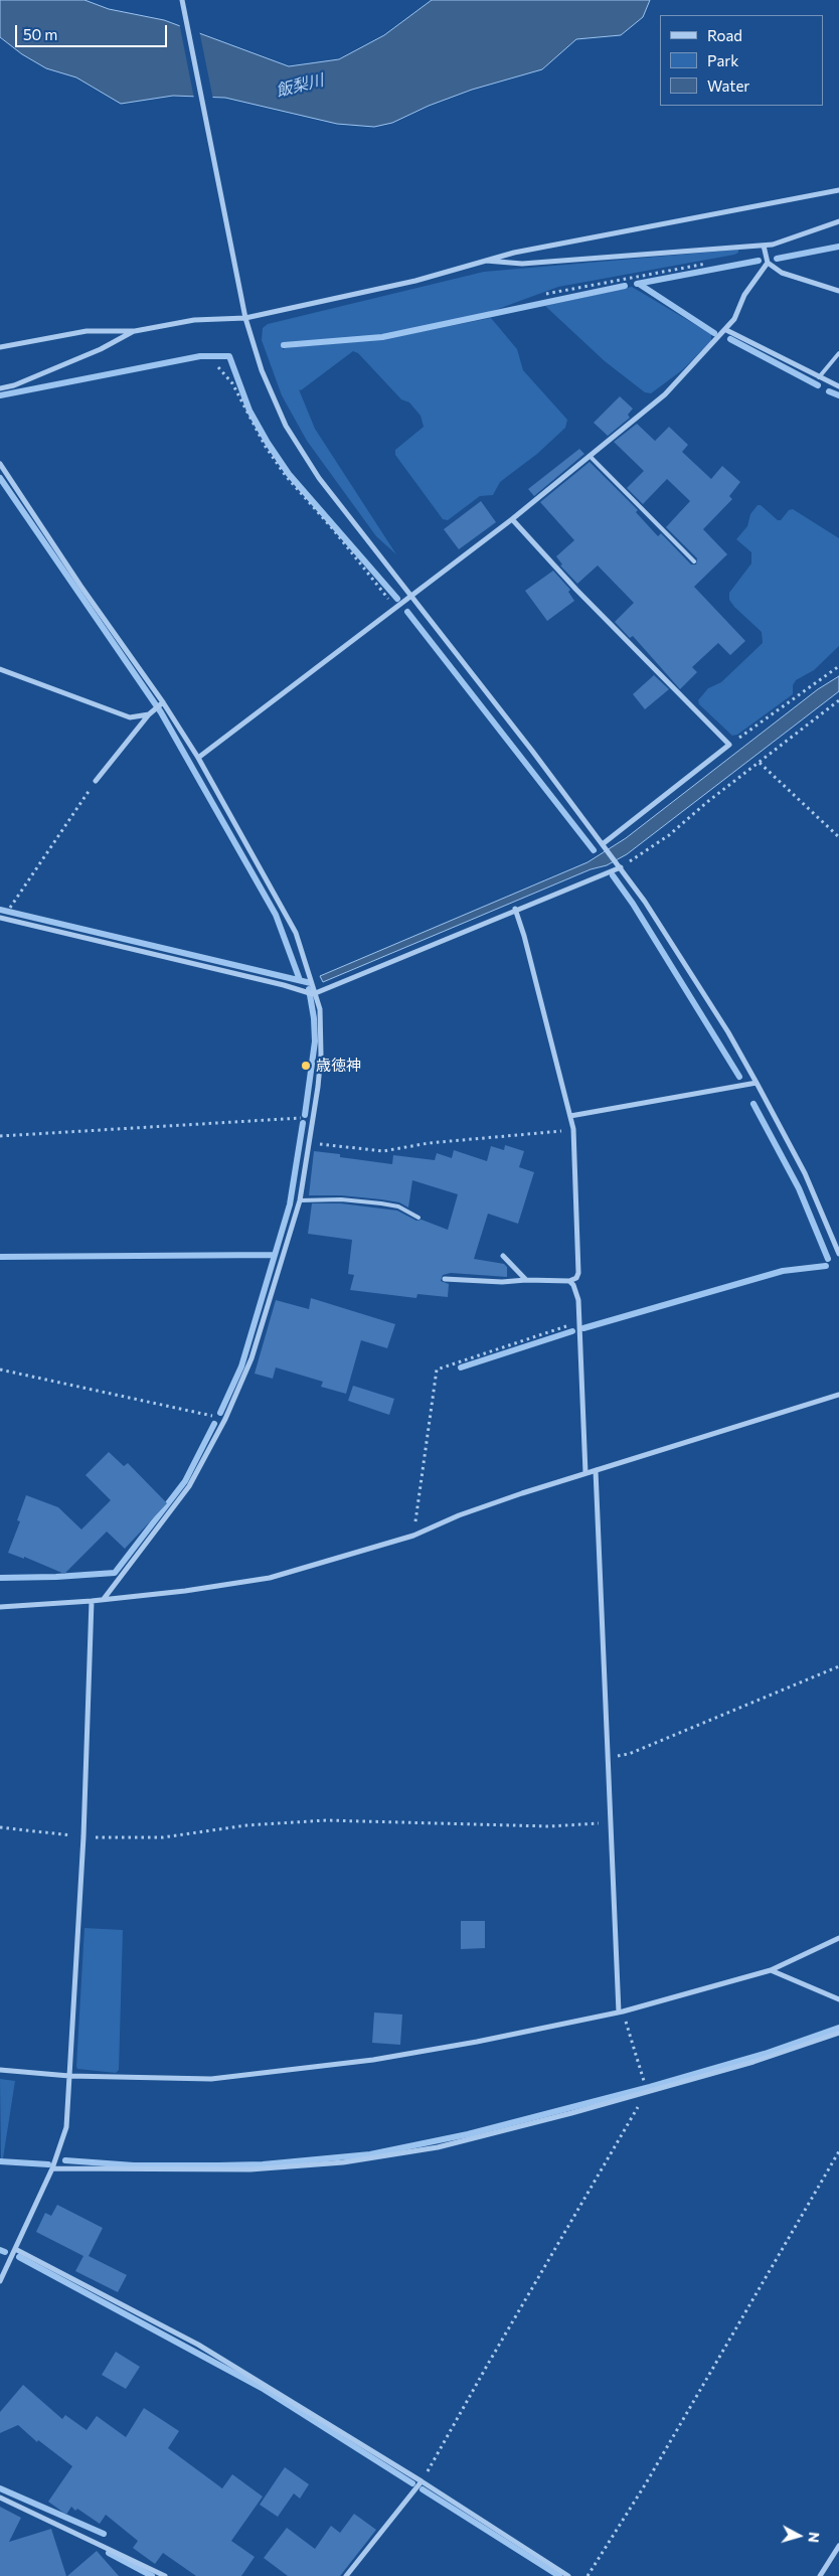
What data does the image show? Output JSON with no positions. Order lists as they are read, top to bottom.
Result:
{
  "water": ["飯梨川"],
  "places": ["歳徳神"],
  "legend": ["Road", "Park", "Water"],
  "scale_bar": "50 m",
  "north": "right"
}
